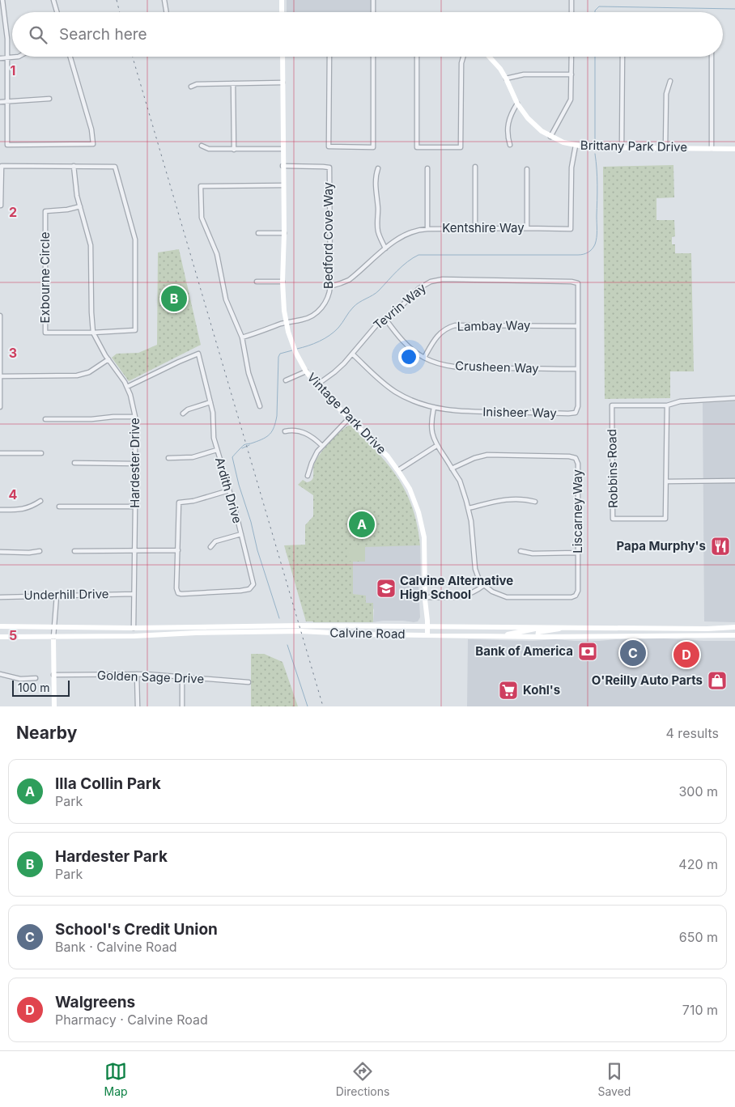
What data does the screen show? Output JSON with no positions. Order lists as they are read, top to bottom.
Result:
{
  "streets": {
    "main road": ["Brittany Park Drive", "Vintage Park Drive", "Calvine Road"],
    "street": [
      "Kentshire Way",
      "Bedford Cove Way",
      "Exbourne Circle",
      "Tevrin Way",
      "Lambay Way",
      "Crusheen Way",
      "Inisheer Way",
      "Hardester Drive",
      "Robbins Road",
      "Ardith Drive",
      "Liscarney Way",
      "Underhill Drive",
      "Golden Sage Drive"
    ]
  },
  "crossings": [
    ["Brittany Park Drive", "Kentshire Way"],
    ["Kentshire Way", "Bedford Cove Way"],
    ["Bedford Cove Way", "Vintage Park Drive"],
    ["Exbourne Circle", "Hardester Drive"],
    ["Tevrin Way", "Crusheen Way"],
    ["Tevrin Way", "Inisheer Way"],
    ["Tevrin Way", "Vintage Park Drive"],
    ["Lambay Way", "Crusheen Way"],
    ["Lambay Way", "Inisheer Way"],
    ["Crusheen Way", "Inisheer Way"],
    ["Vintage Park Drive", "Calvine Road"],
    ["Hardester Drive", "Ardith Drive"],
    ["Hardester Drive", "Underhill Drive"],
    ["Hardester Drive", "Calvine Road"]
  ],
  "places": {
    "restaurant": ["Papa Murphy's"],
    "school or university": ["Calvine Alternative High School"],
    "bank": ["Bank of America"],
    "shop": ["O'Reilly Auto Parts"],
    "supermarket": ["Kohl's"]
  },
  "scale_bar": "100 m",
  "page": {
    "search": "Search here",
    "pins": [
      "B",
      "A",
      "C",
      "D"
    ],
    "scale": "100 m",
    "heading": ["Nearby", "4 results"],
    "list": [
      {
        "mark": "A",
        "name": "Illa Collin Park",
        "note": "Park",
        "value": "300 m"
      },
      {
        "mark": "B",
        "name": "Hardester Park",
        "note": "Park",
        "value": "420 m"
      },
      {
        "mark": "C",
        "name": "School's Credit Union",
        "note": "Bank · Calvine Road",
        "value": "650 m"
      },
      {
        "mark": "D",
        "name": "Walgreens",
        "note": "Pharmacy · Calvine Road",
        "value": "710 m"
      }
    ],
    "nav": ["Map", "Directions", "Saved"]
  },
  "grid": {
    "rows": [
      "1",
      "2",
      "3",
      "4",
      "5"
    ]
  }
}
